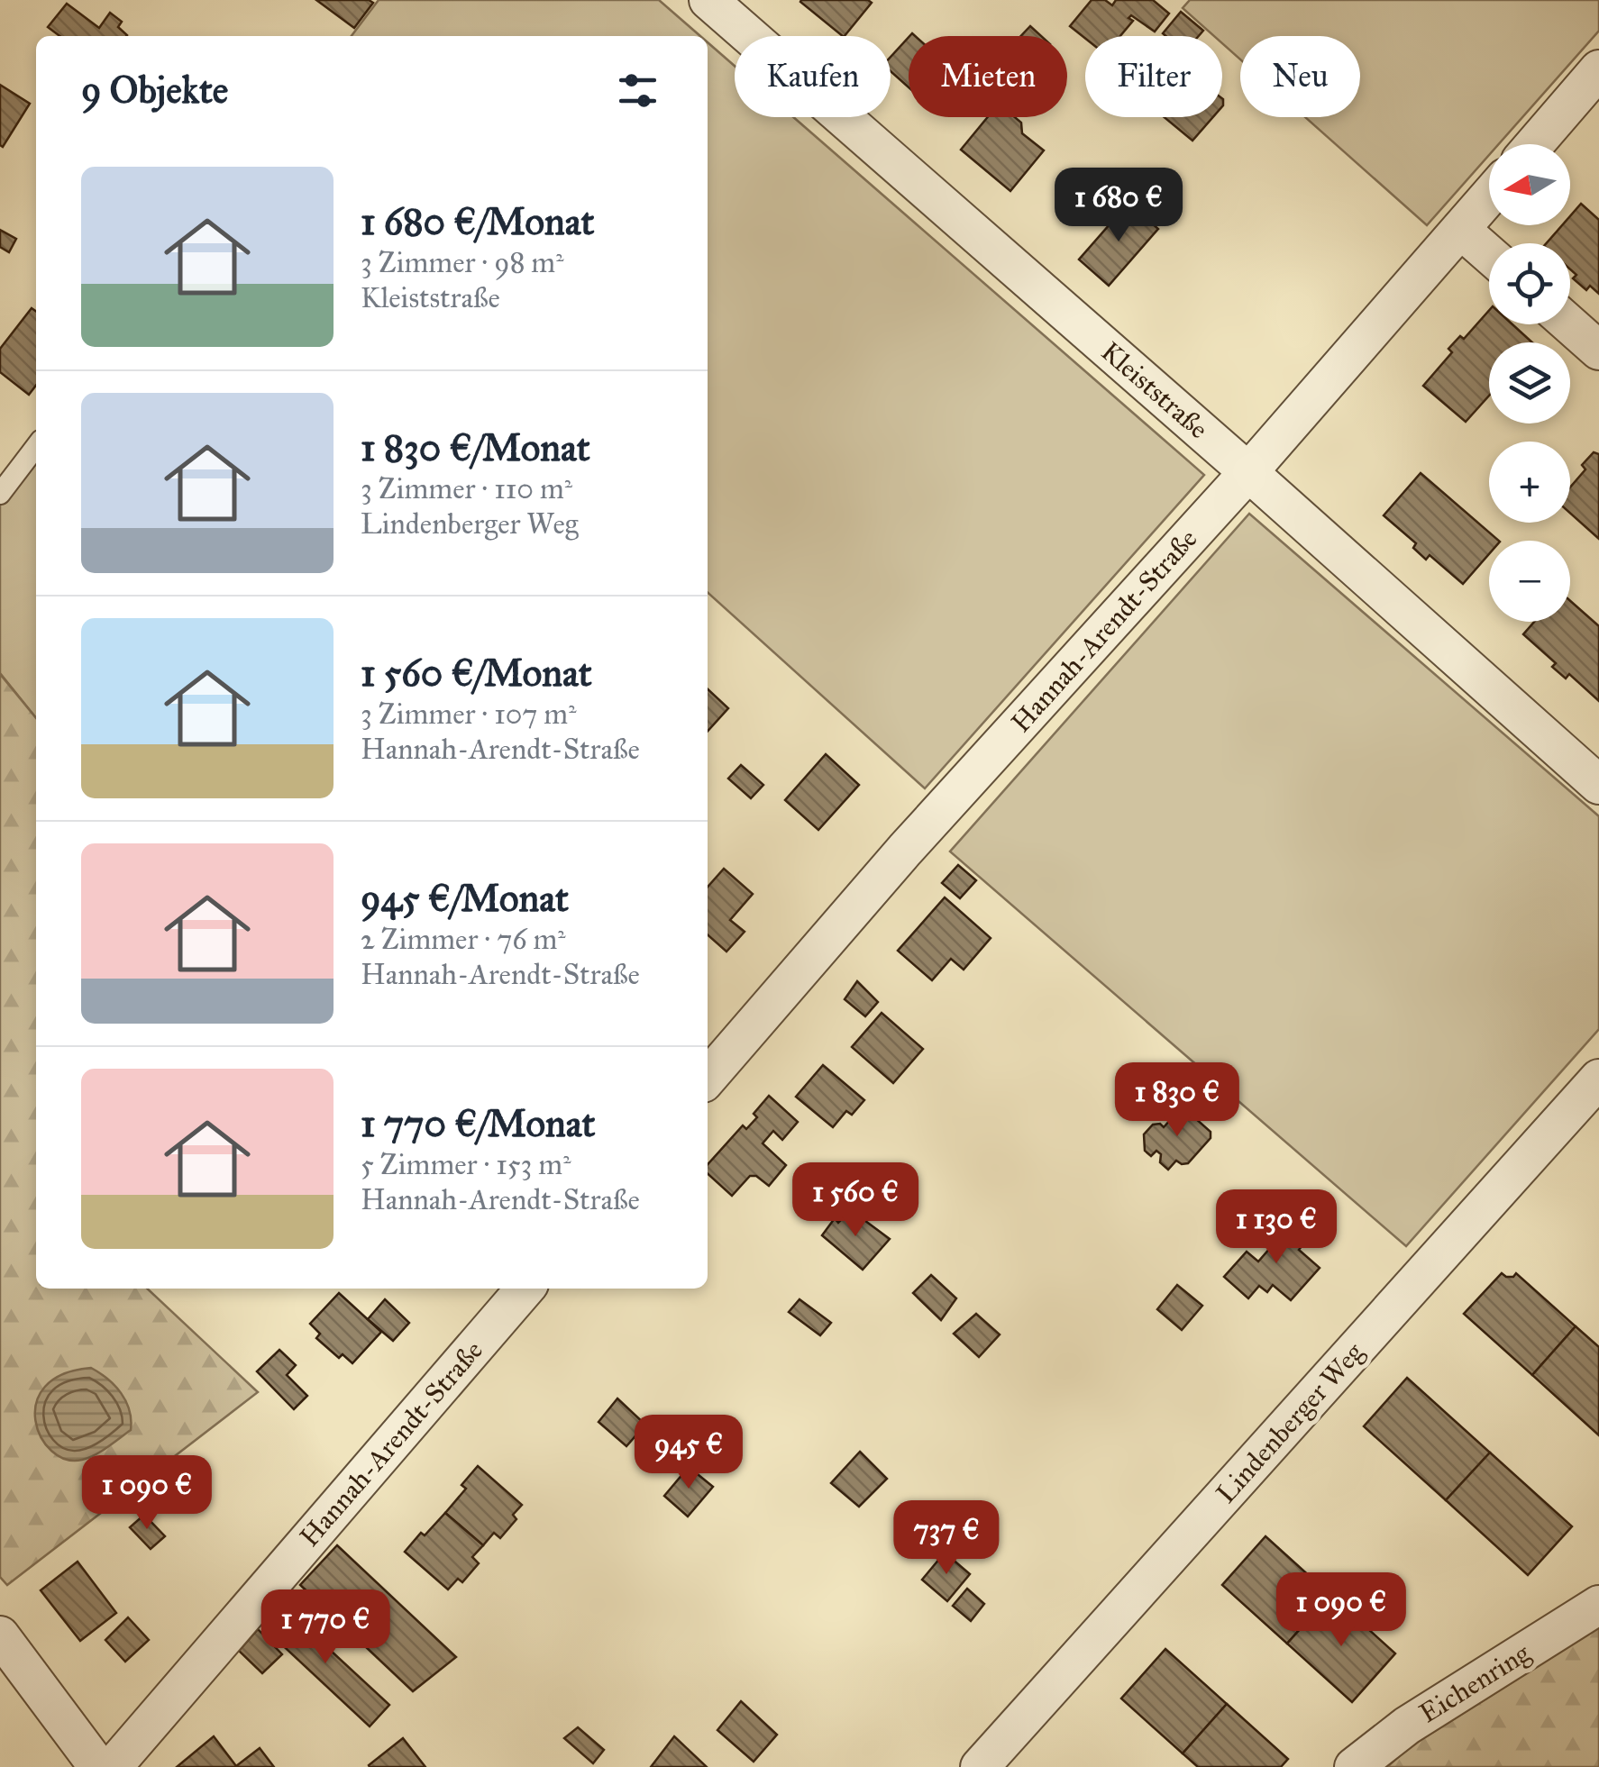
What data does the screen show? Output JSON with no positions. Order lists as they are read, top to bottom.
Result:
{
  "streets": {
    "street": [
      "Kleiststraße",
      "Hannah-Arendt-Straße",
      "Lindenberger Weg",
      "Eichenring"
    ]
  },
  "crossings": [
    ["Kleiststraße", "Hannah-Arendt-Straße"]
  ],
  "north": "left",
  "page": {
    "chip": [
      "Kaufen",
      "Mieten",
      "Filter",
      "Neu"
    ],
    "heading": "9 Objekte",
    "map_buttons": ["+", "−"],
    "list": [
      {
        "name": "1 680 €/Monat",
        "note": "3 Zimmer · 98 m² · Kleiststraße"
      },
      {
        "name": "1 830 €/Monat",
        "note": "3 Zimmer · 110 m² · Lindenberger Weg"
      },
      {
        "name": "1 560 €/Monat",
        "note": "3 Zimmer · 107 m² · Hannah-Arendt-Straße"
      },
      {
        "name": "945 €/Monat",
        "note": "2 Zimmer · 76 m² · Hannah-Arendt-Straße"
      },
      {
        "name": "1 770 €/Monat",
        "note": "5 Zimmer · 153 m² · Hannah-Arendt-Straße"
      }
    ],
    "price": [
      "1 680 €",
      "1 830 €",
      "1 560 €",
      "1 130 €",
      "945 €",
      "1 090 €",
      "737 €",
      "1 090 €",
      "1 770 €"
    ]
  }
}
